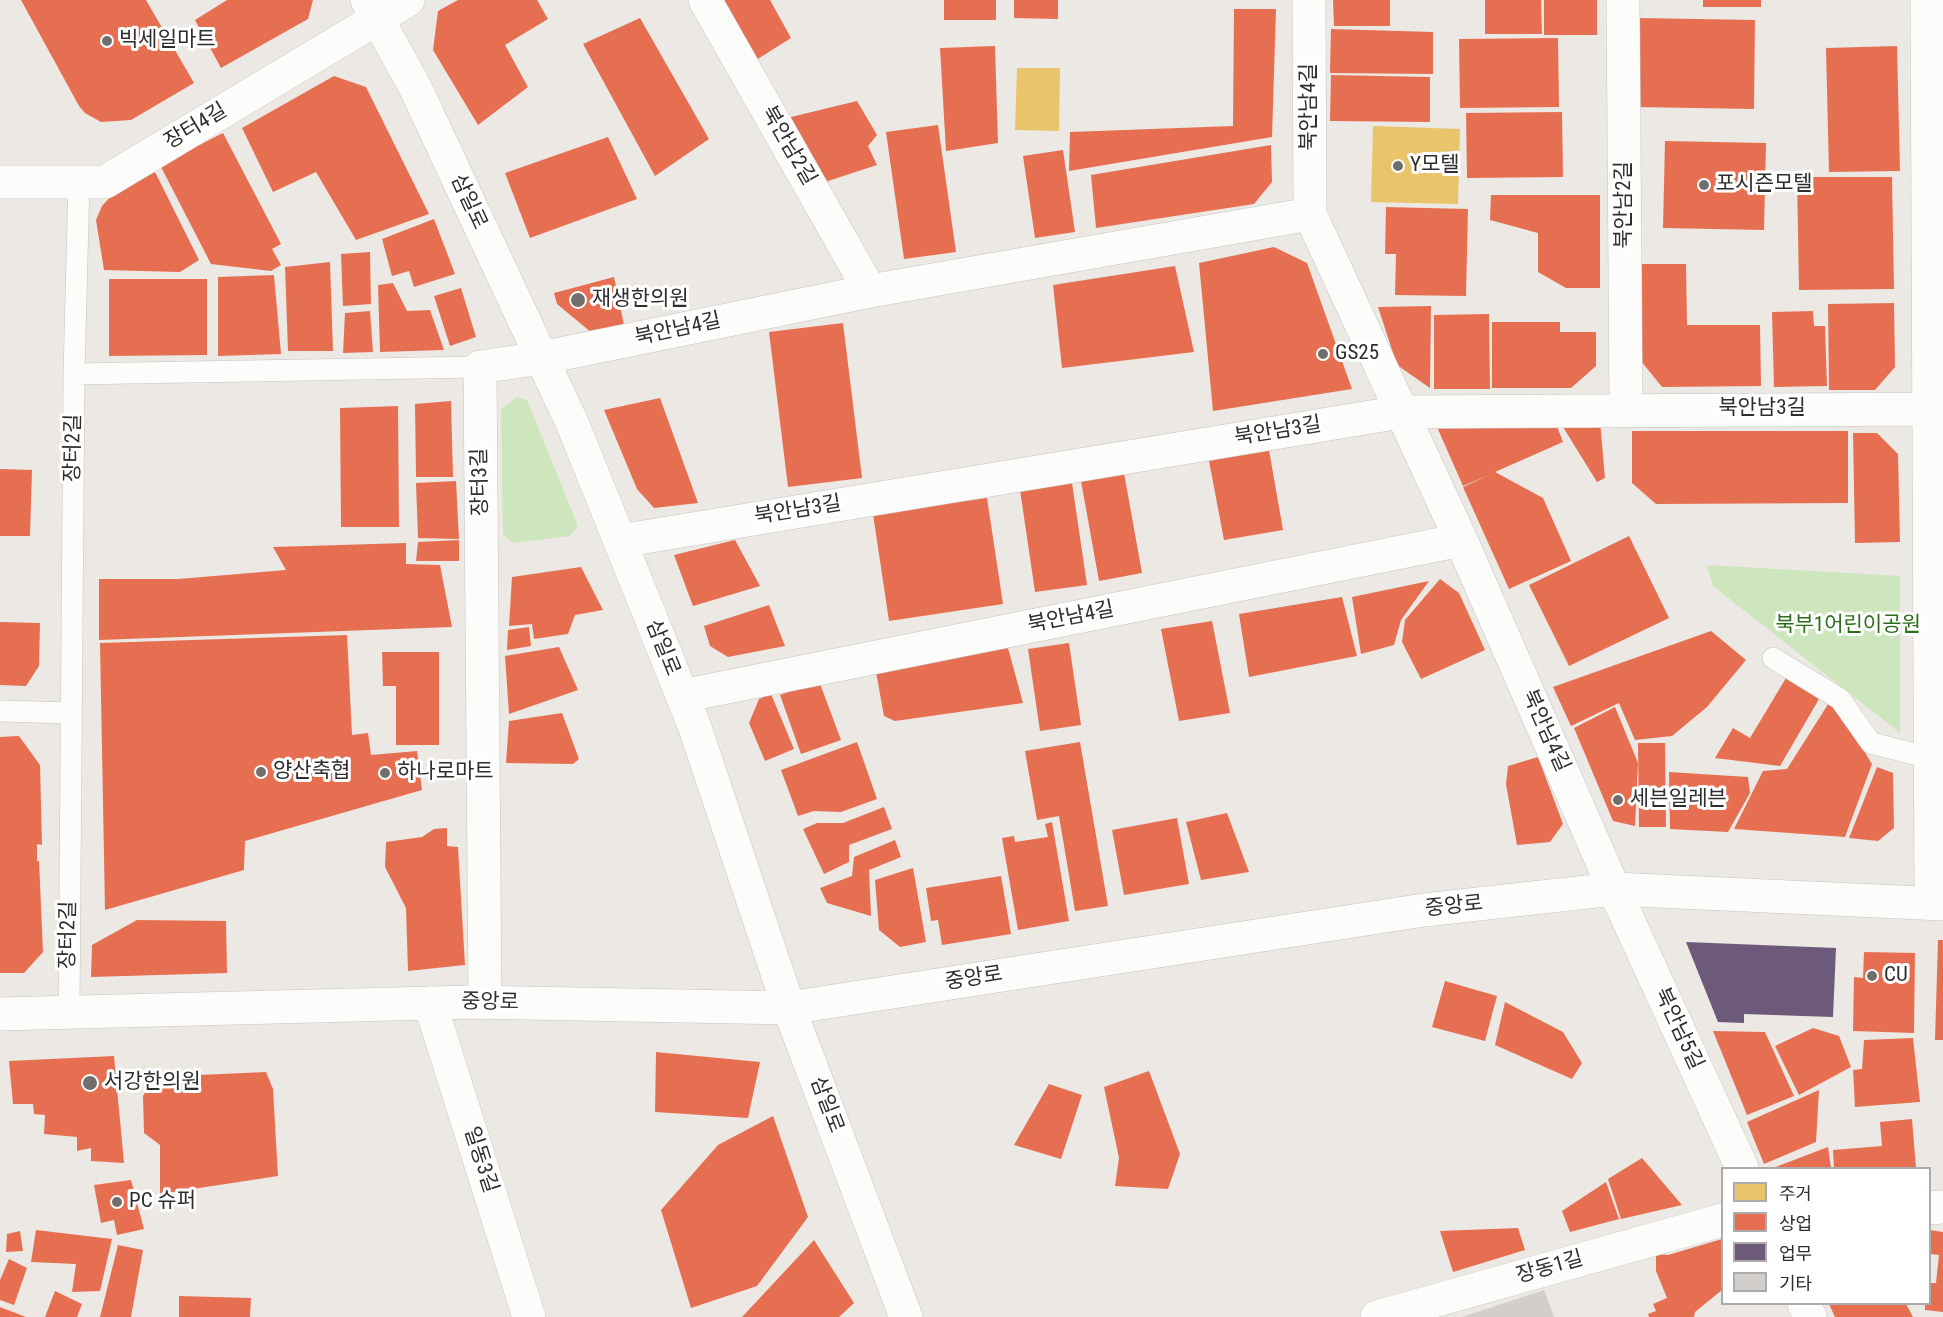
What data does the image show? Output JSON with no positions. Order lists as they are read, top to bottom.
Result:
{
  "streets": {
    "street": [
      "북안남4길",
      "장터4길",
      "북안남2길",
      "삼일로",
      "북안남3길",
      "장터3길",
      "중앙로",
      "북안남5길",
      "일동3길",
      "장동1길"
    ],
    "lane": ["장터2길"]
  },
  "crossings": [
    ["북안남4길", "북안남2길"],
    ["북안남4길", "삼일로"],
    ["북안남4길", "북안남3길"],
    ["북안남4길", "장터3길"],
    ["북안남4길", "중앙로"],
    ["북안남4길", "북안남5길"],
    ["장터4길", "삼일로"],
    ["장터4길", "장터2길"],
    ["북안남2길", "북안남3길"],
    ["삼일로", "북안남3길"],
    ["삼일로", "중앙로"],
    ["장터2길", "중앙로"],
    ["장터3길", "중앙로"],
    ["중앙로", "북안남5길"],
    ["중앙로", "일동3길"]
  ],
  "parks": ["북부1어린이공원"],
  "places": [
    "빅세일마트",
    "Y모텔",
    "포시즌모텔",
    "재생한의원",
    "GS25",
    "양산축협",
    "하나로마트",
    "세븐일레븐",
    "CU",
    "서강한의원",
    "PC 슈퍼"
  ],
  "legend": [
    "주거",
    "상업",
    "업무",
    "기타"
  ]
}
